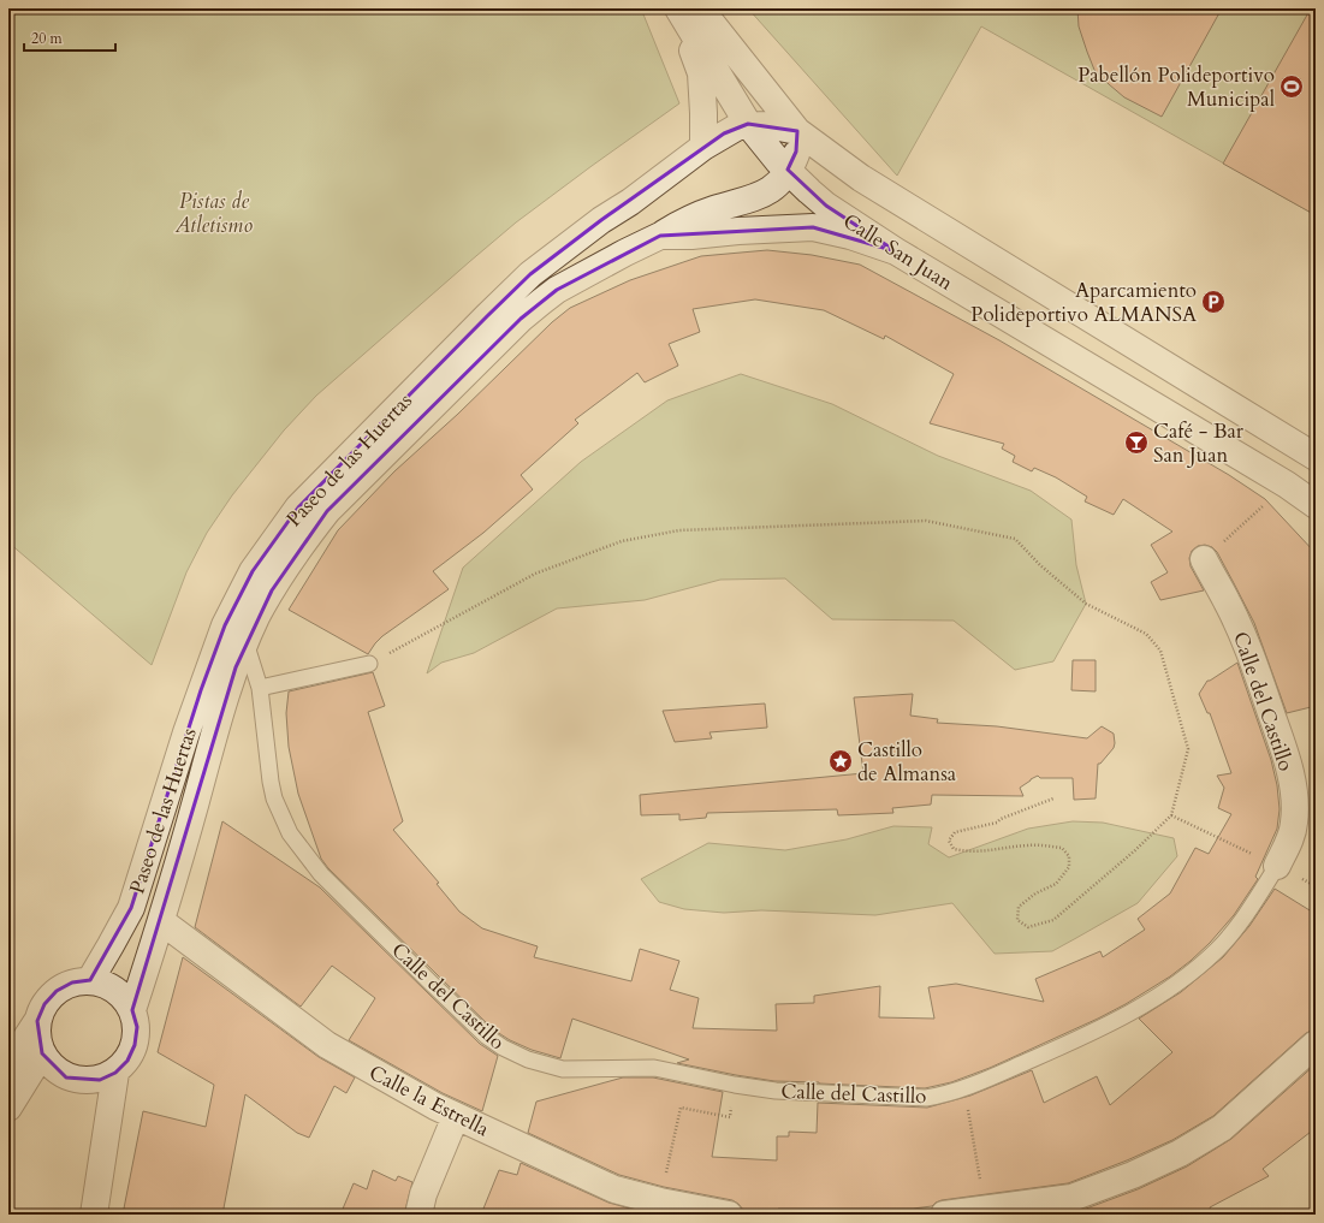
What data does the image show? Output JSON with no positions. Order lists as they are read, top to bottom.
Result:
{
  "streets": {
    "street": [
      "Calle San Juan",
      "Paseo de las Huertas",
      "Calle del Castillo",
      "Calle la Estrella"
    ]
  },
  "crossings": [
    ["Calle San Juan", "Paseo de las Huertas"],
    ["Paseo de las Huertas", "Calle del Castillo"],
    ["Paseo de las Huertas", "Calle la Estrella"]
  ],
  "parks": ["Pistas de Atletismo"],
  "places": {
    "sports": ["Pabellón Polideportivo Municipal"],
    "parking": ["Aparcamiento Polideportivo ALMANSA"],
    "bar": ["Café - Bar San Juan"],
    "place": ["Castillo de Almansa"]
  },
  "scale_bar": "20 m"
}
